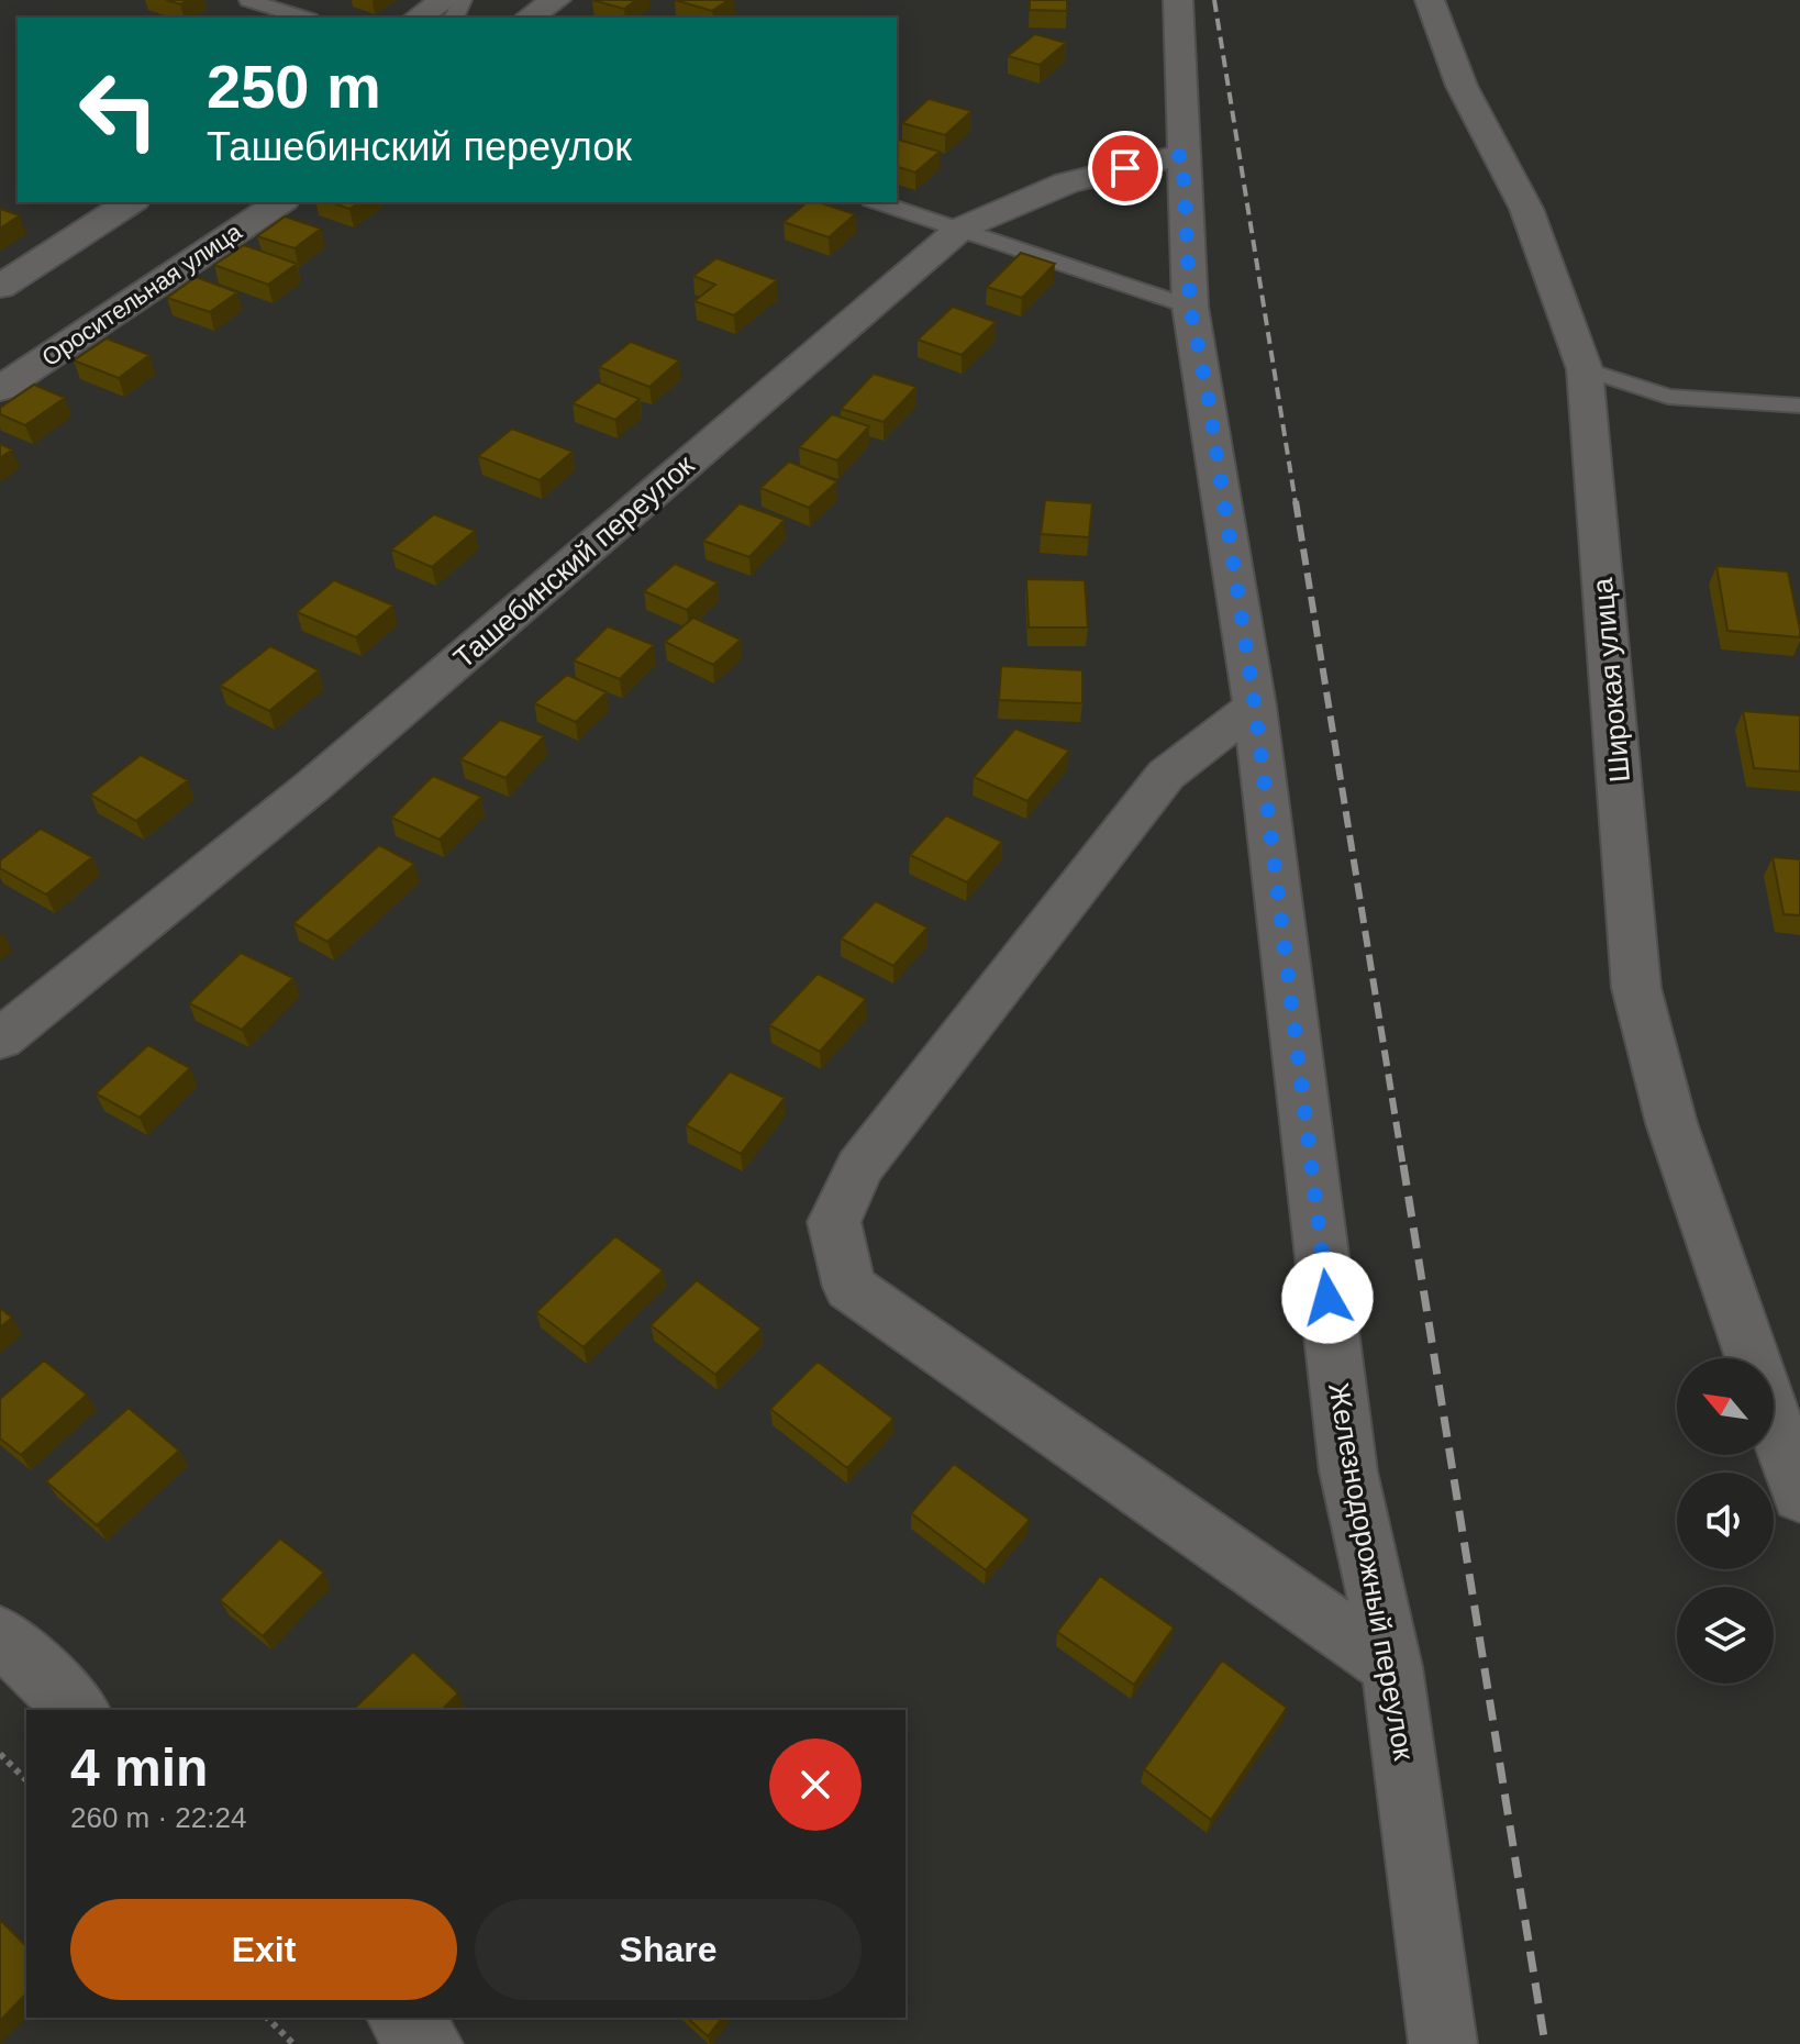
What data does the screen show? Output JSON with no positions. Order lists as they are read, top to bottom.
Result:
{
  "streets": {
    "street": [
      "Оросительная улица",
      "Ташебинский переулок",
      "Широкая улица",
      "Железнодорожный переулок"
    ]
  },
  "crossings": [
    ["Ташебинский переулок", "Железнодорожный переулок"]
  ],
  "north": "top left",
  "page": {
    "turn": ["250 m", "Ташебинский переулок"],
    "heading": ["4 min", "260 m · 22:24"],
    "buttons": ["Exit", "Share"]
  }
}
